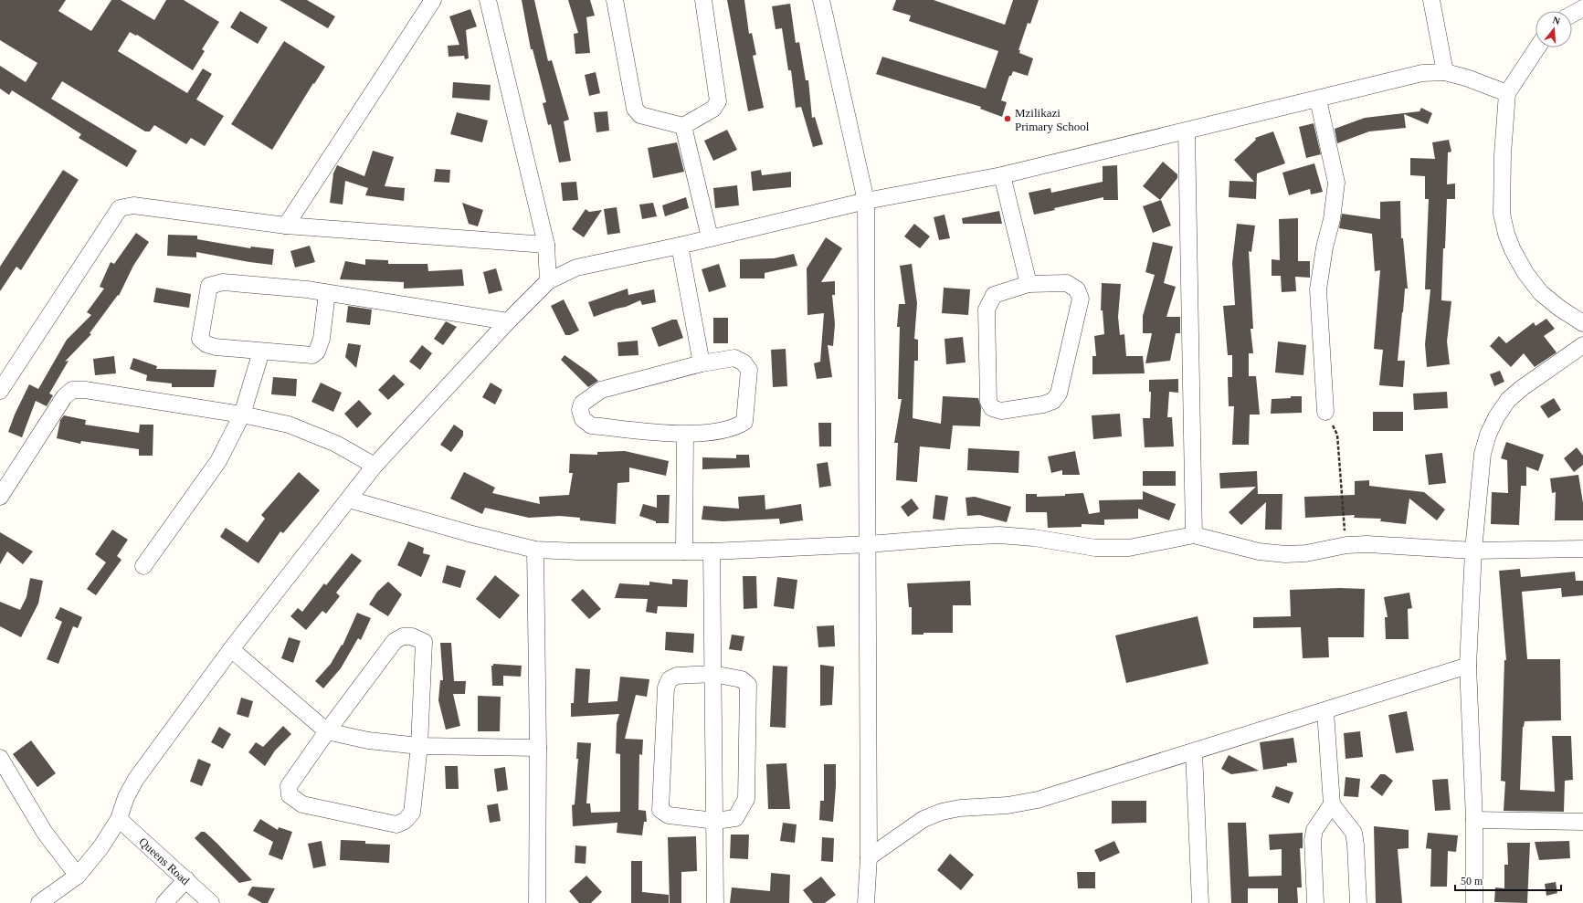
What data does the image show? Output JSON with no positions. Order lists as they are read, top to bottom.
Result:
{
  "streets": {
    "street": ["Queens Road"]
  },
  "places": ["Mzilikazi Primary School"],
  "scale_bar": "50 m",
  "north": "top"
}
